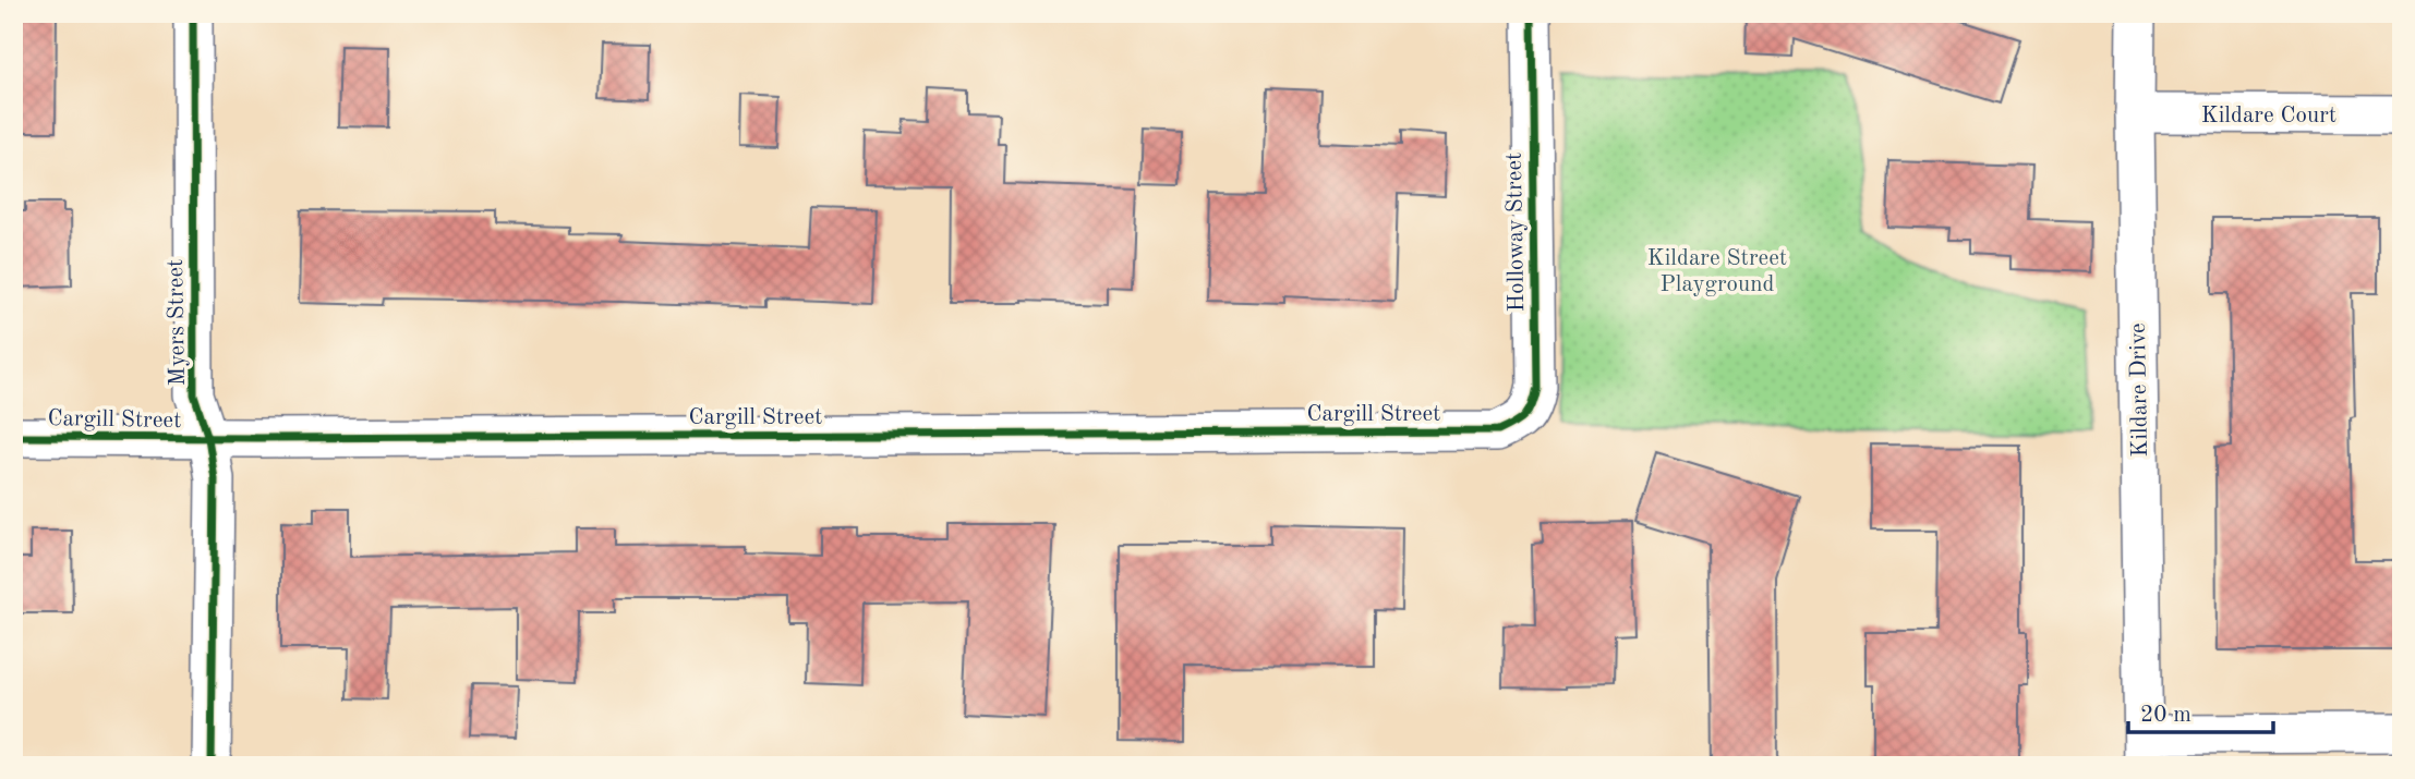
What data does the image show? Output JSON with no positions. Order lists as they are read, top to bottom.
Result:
{
  "streets": {
    "street": [
      "Kildare Court",
      "Holloway Street",
      "Myers Street",
      "Kildare Drive",
      "Cargill Street"
    ]
  },
  "crossings": [
    ["Kildare Court", "Kildare Drive"],
    ["Holloway Street", "Cargill Street"],
    ["Myers Street", "Cargill Street"]
  ],
  "parks": ["Kildare Street Playground"],
  "scale_bar": "20 m"
}
